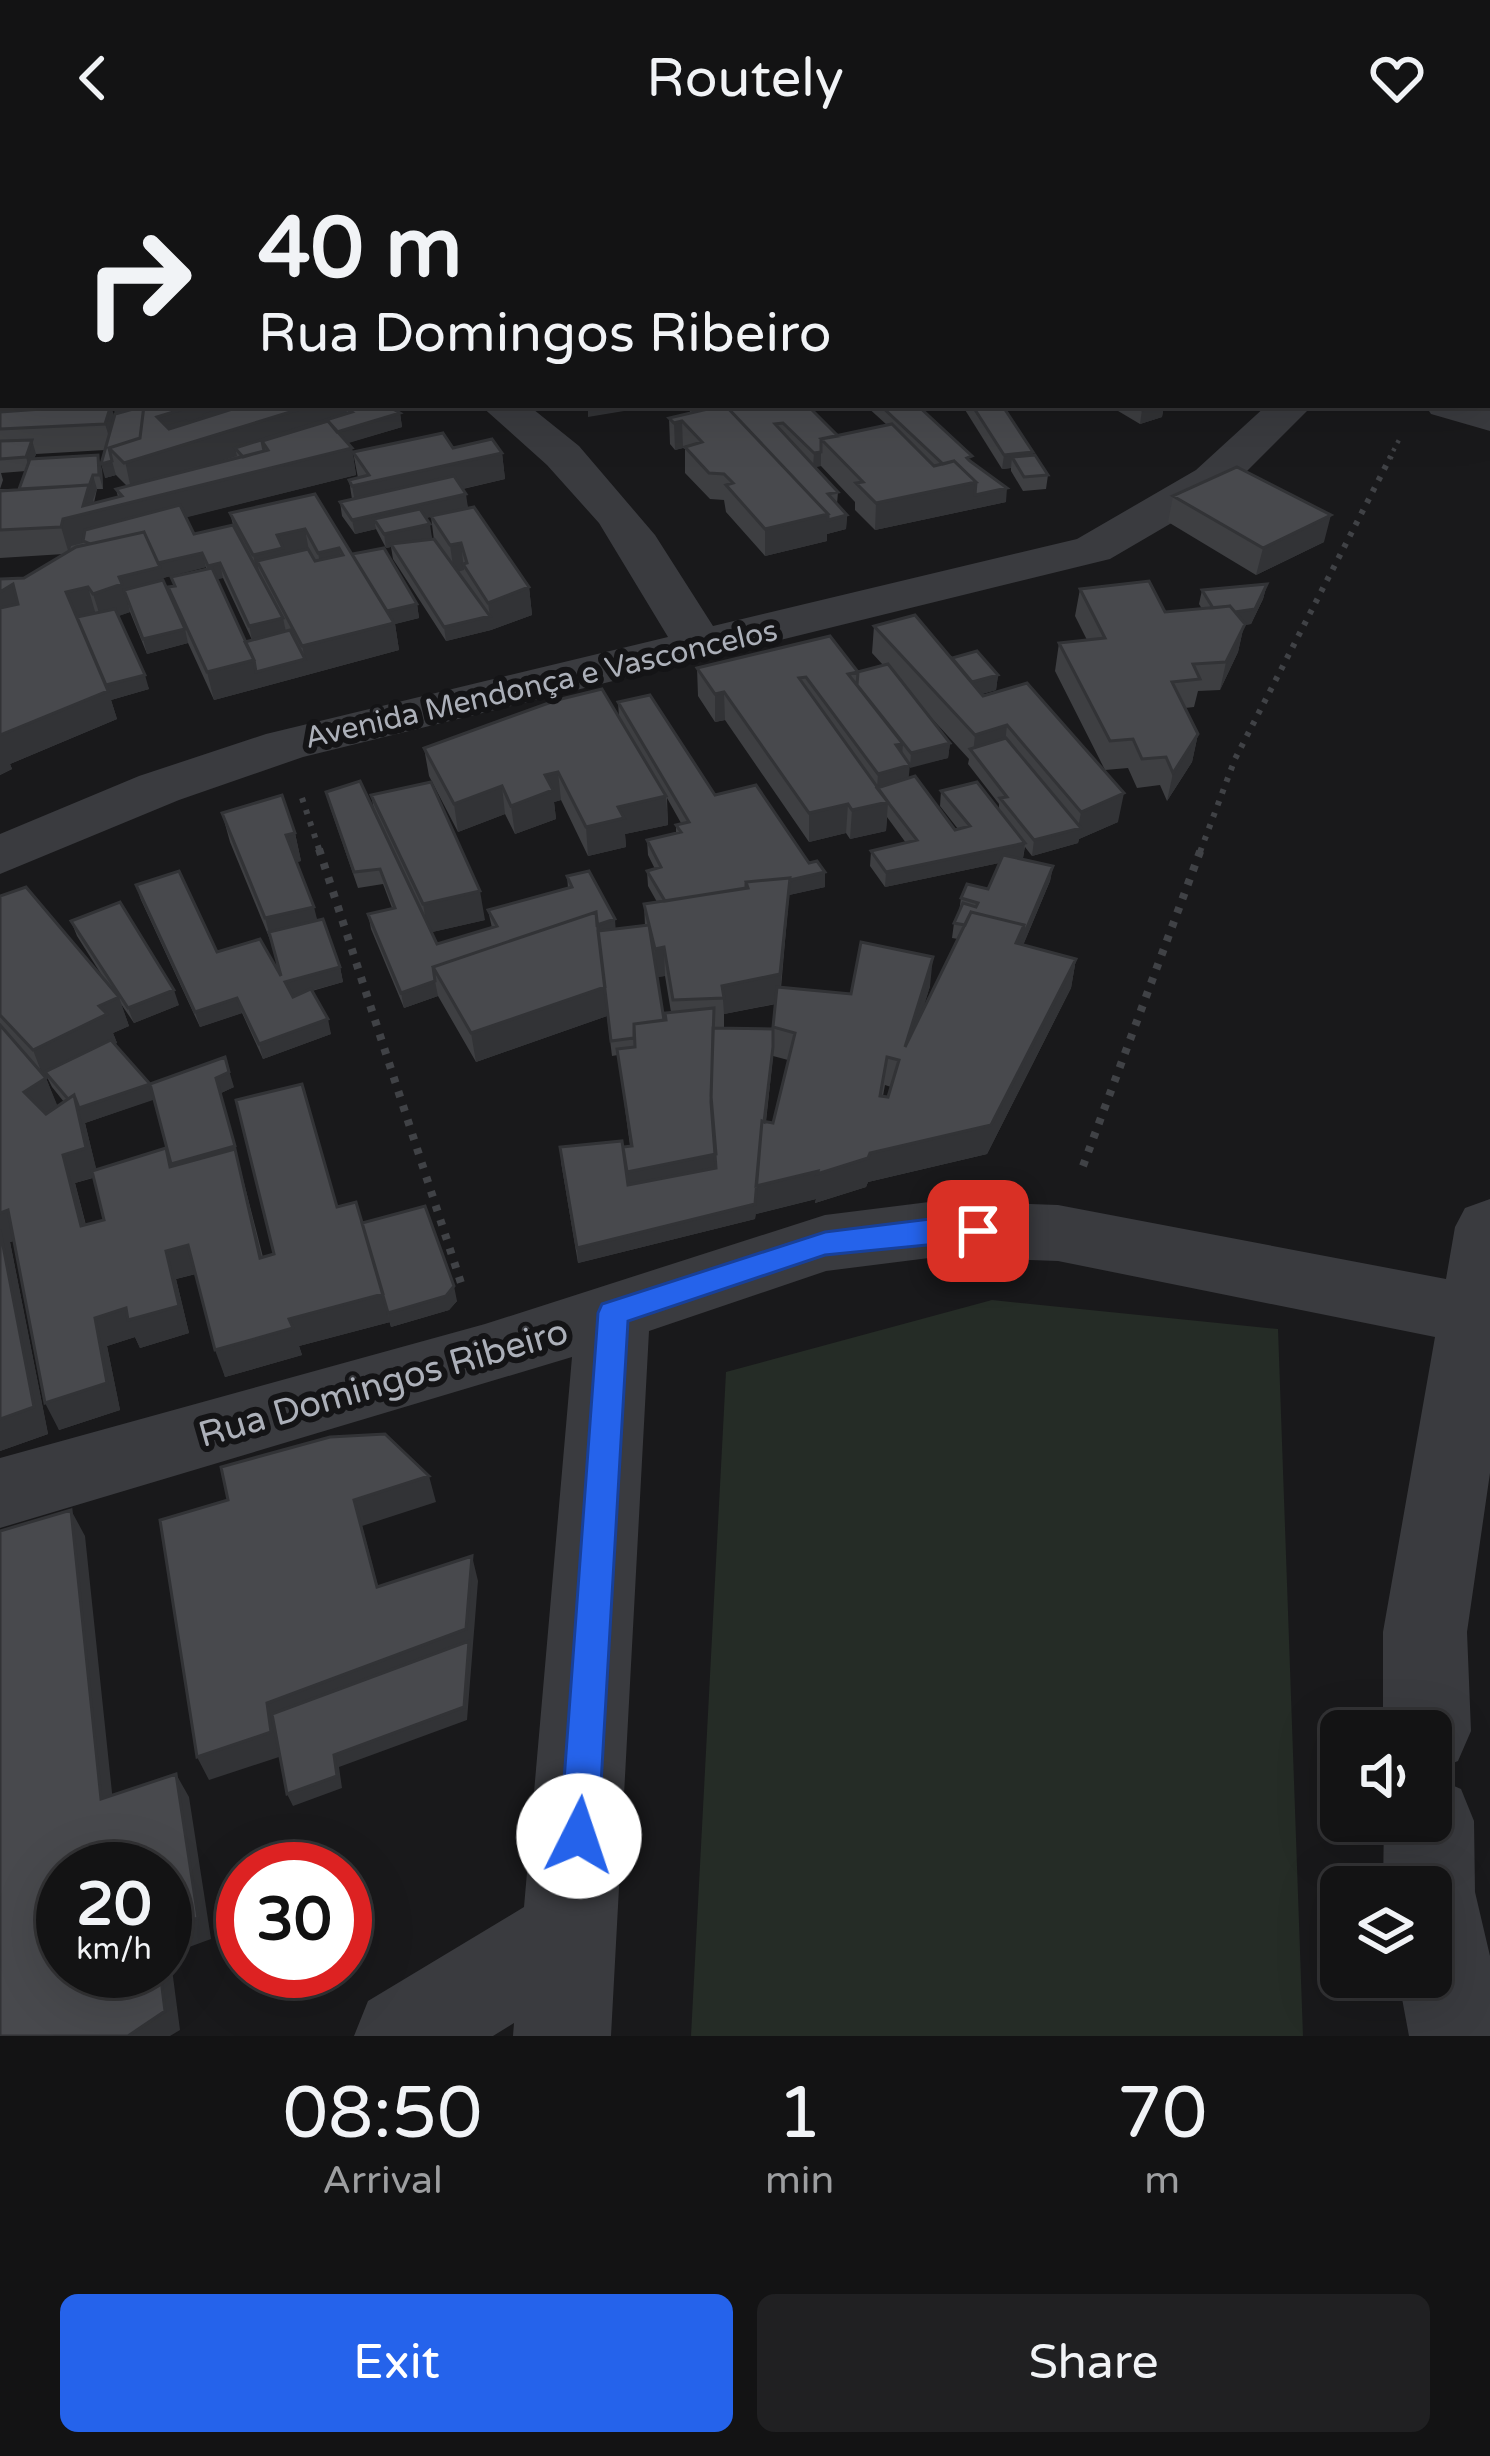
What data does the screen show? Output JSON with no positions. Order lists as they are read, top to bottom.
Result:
{
  "streets": {
    "street": ["Avenida Mendonça e Vasconcelos", "Rua Domingos Ribeiro"]
  },
  "page": {
    "header": "Routely",
    "turn": ["40 m", "Rua Domingos Ribeiro"],
    "speed": "20 km/h",
    "limit": "30",
    "eta": [
      "08:50",
      "Arrival",
      "1",
      "min",
      "70",
      "m"
    ],
    "buttons": ["Exit", "Share"]
  }
}
